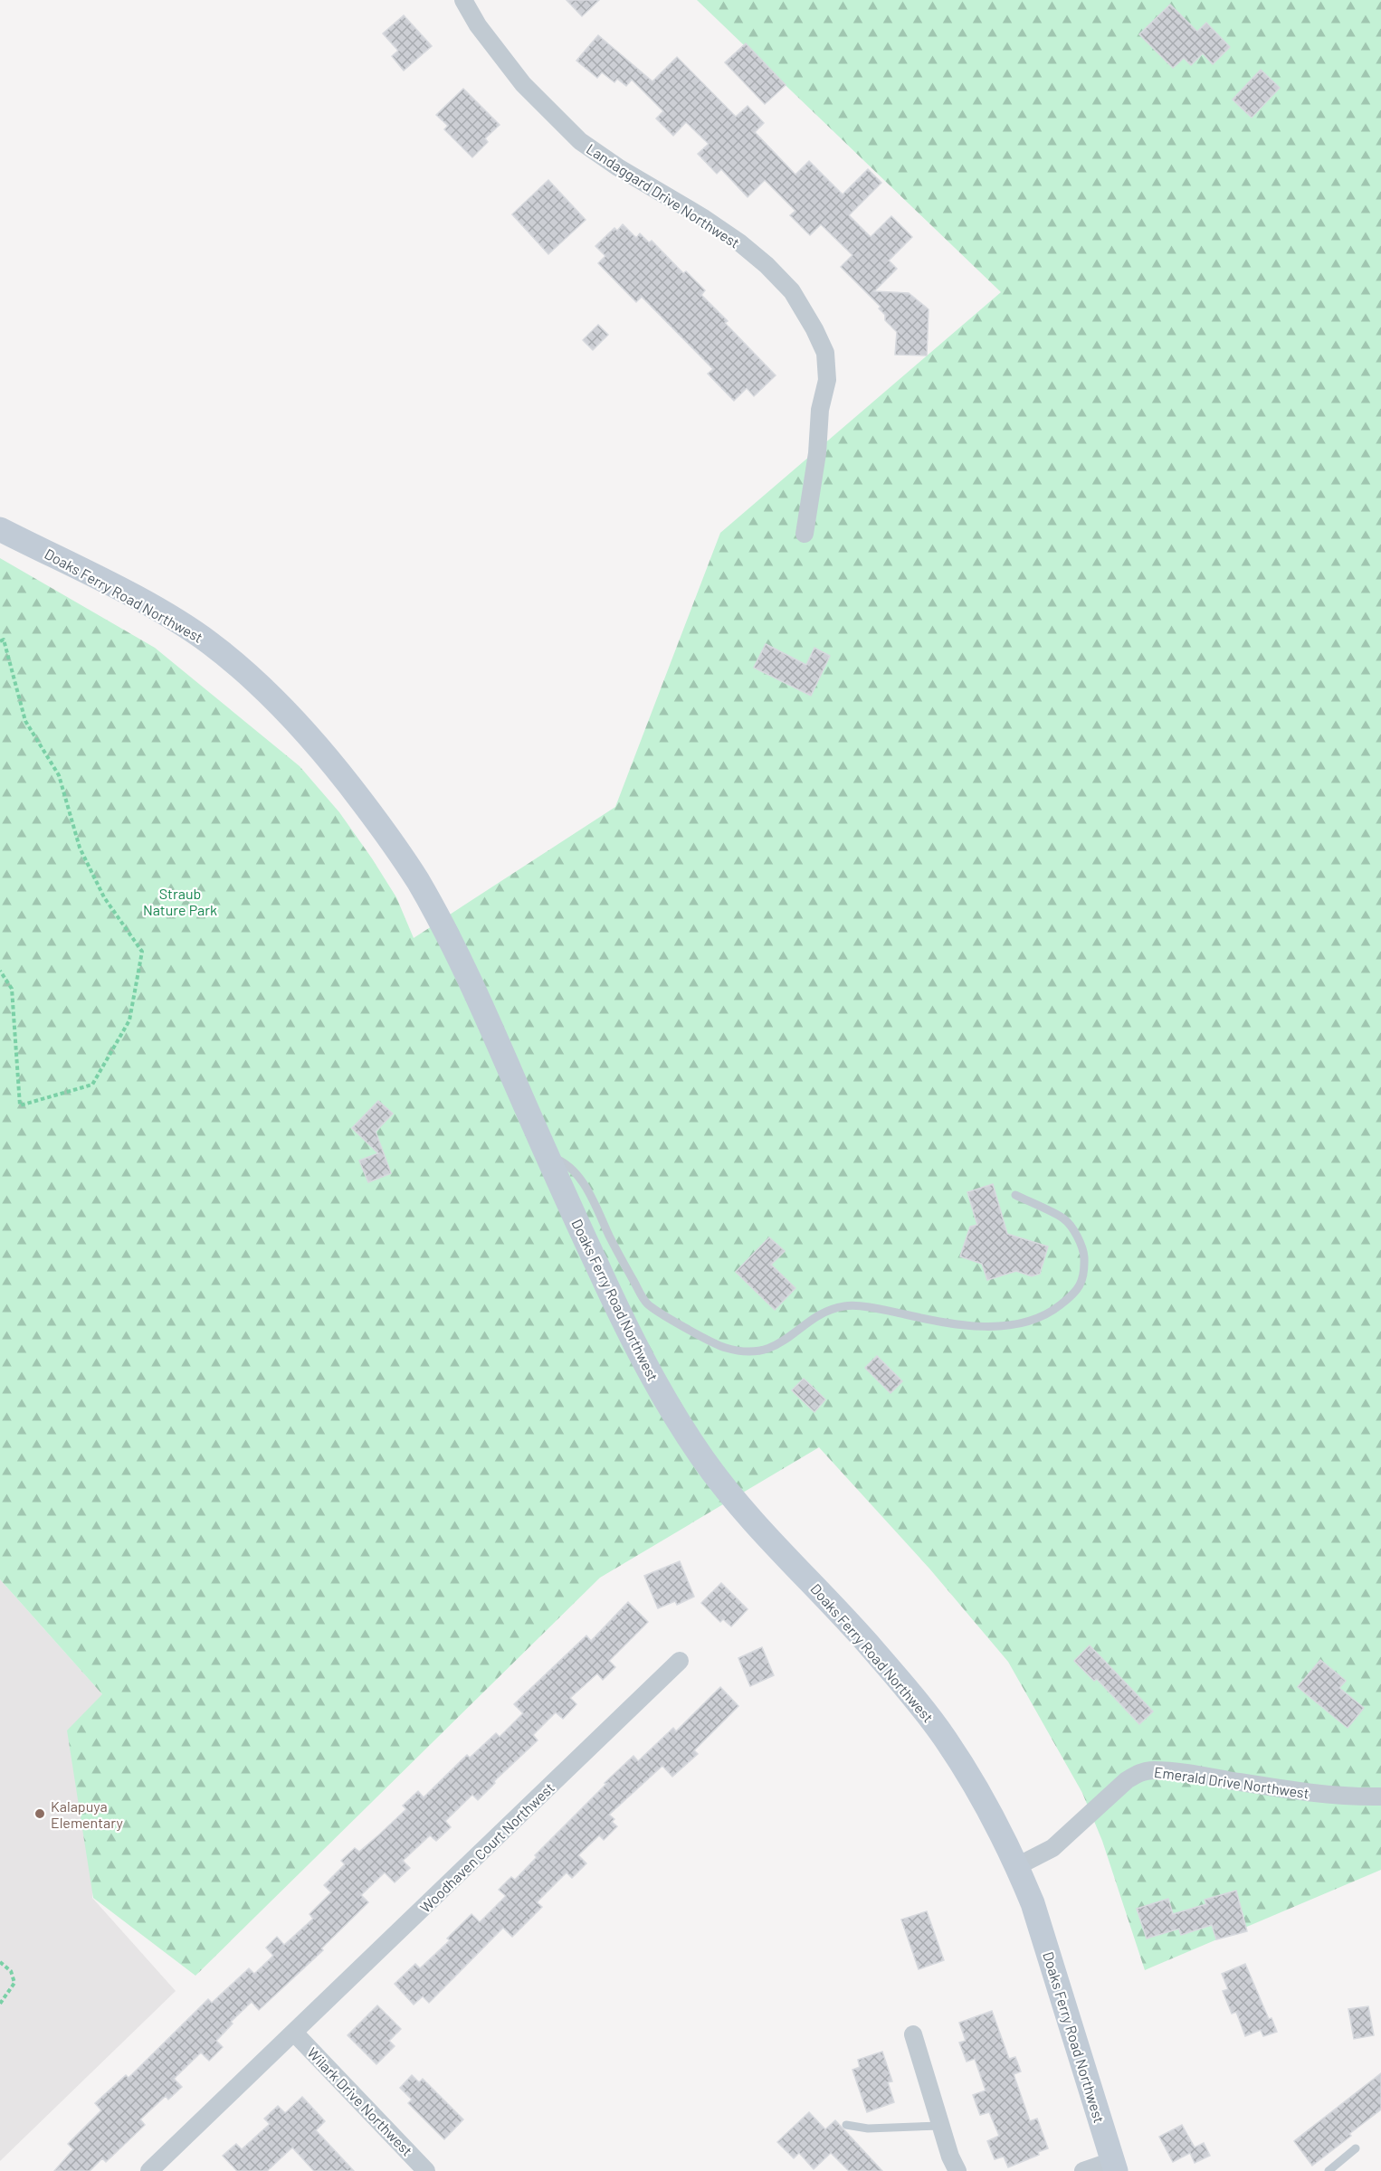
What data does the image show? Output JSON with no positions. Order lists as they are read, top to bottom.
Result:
{
  "streets": {
    "main road": ["Doaks Ferry Road Northwest"],
    "street": [
      "Landaggard Drive Northwest",
      "Emerald Drive Northwest",
      "Woodhaven Court Northwest",
      "Wilark Drive Northwest"
    ]
  },
  "crossings": [
    ["Doaks Ferry Road Northwest", "Emerald Drive Northwest"],
    ["Woodhaven Court Northwest", "Wilark Drive Northwest"]
  ],
  "parks": ["Straub Nature Park"],
  "places": ["Kalapuya Elementary"]
}
